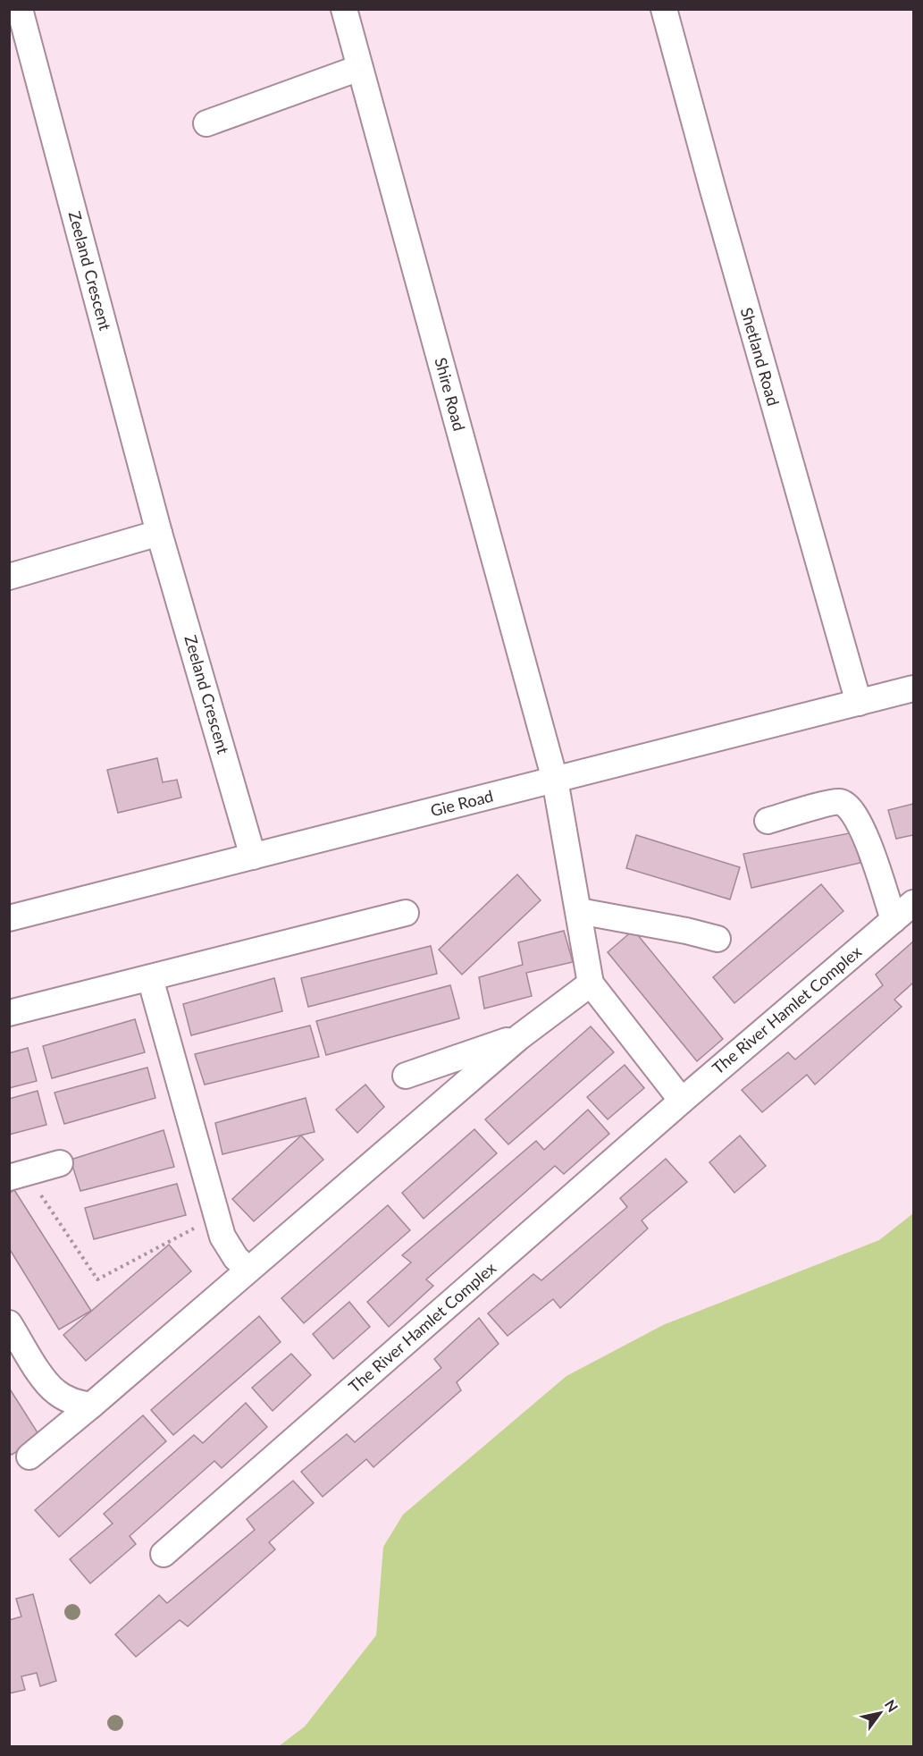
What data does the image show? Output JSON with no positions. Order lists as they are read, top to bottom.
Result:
{
  "streets": {
    "street": [
      "Zeeland Crescent",
      "Shetland Road",
      "Shire Road",
      "Gie Road",
      "The River Hamlet Complex"
    ]
  },
  "crossings": [
    ["Zeeland Crescent", "Gie Road"],
    ["Shetland Road", "Gie Road"],
    ["Shire Road", "Gie Road"]
  ],
  "north": "top right"
}
